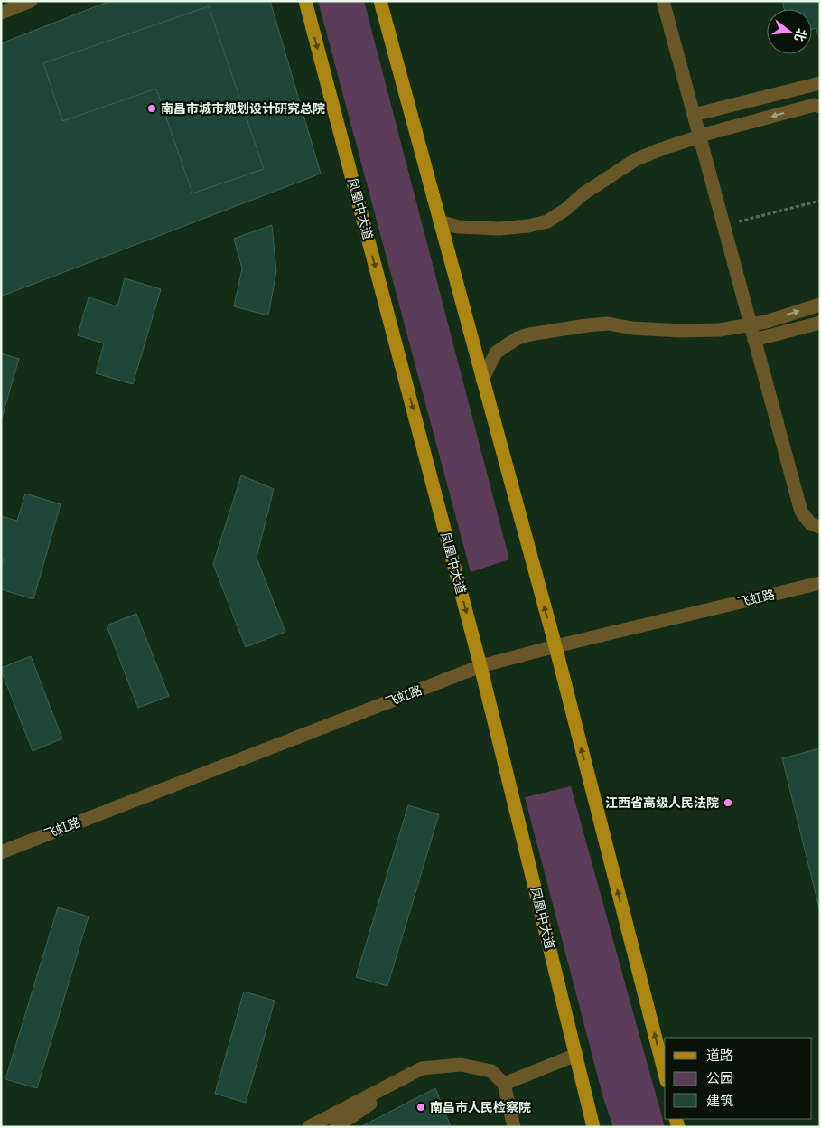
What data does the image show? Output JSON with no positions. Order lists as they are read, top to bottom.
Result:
{
  "streets": {
    "main road": ["凤凰中大道"],
    "street": ["飞虹路"]
  },
  "crossings": [
    ["凤凰中大道", "飞虹路"]
  ],
  "places": ["南昌市城市规划设计研究总院", "江西省高级人民法院", "南昌市人民检察院"],
  "legend": ["道路", "公园", "建筑"],
  "north": "right"
}
